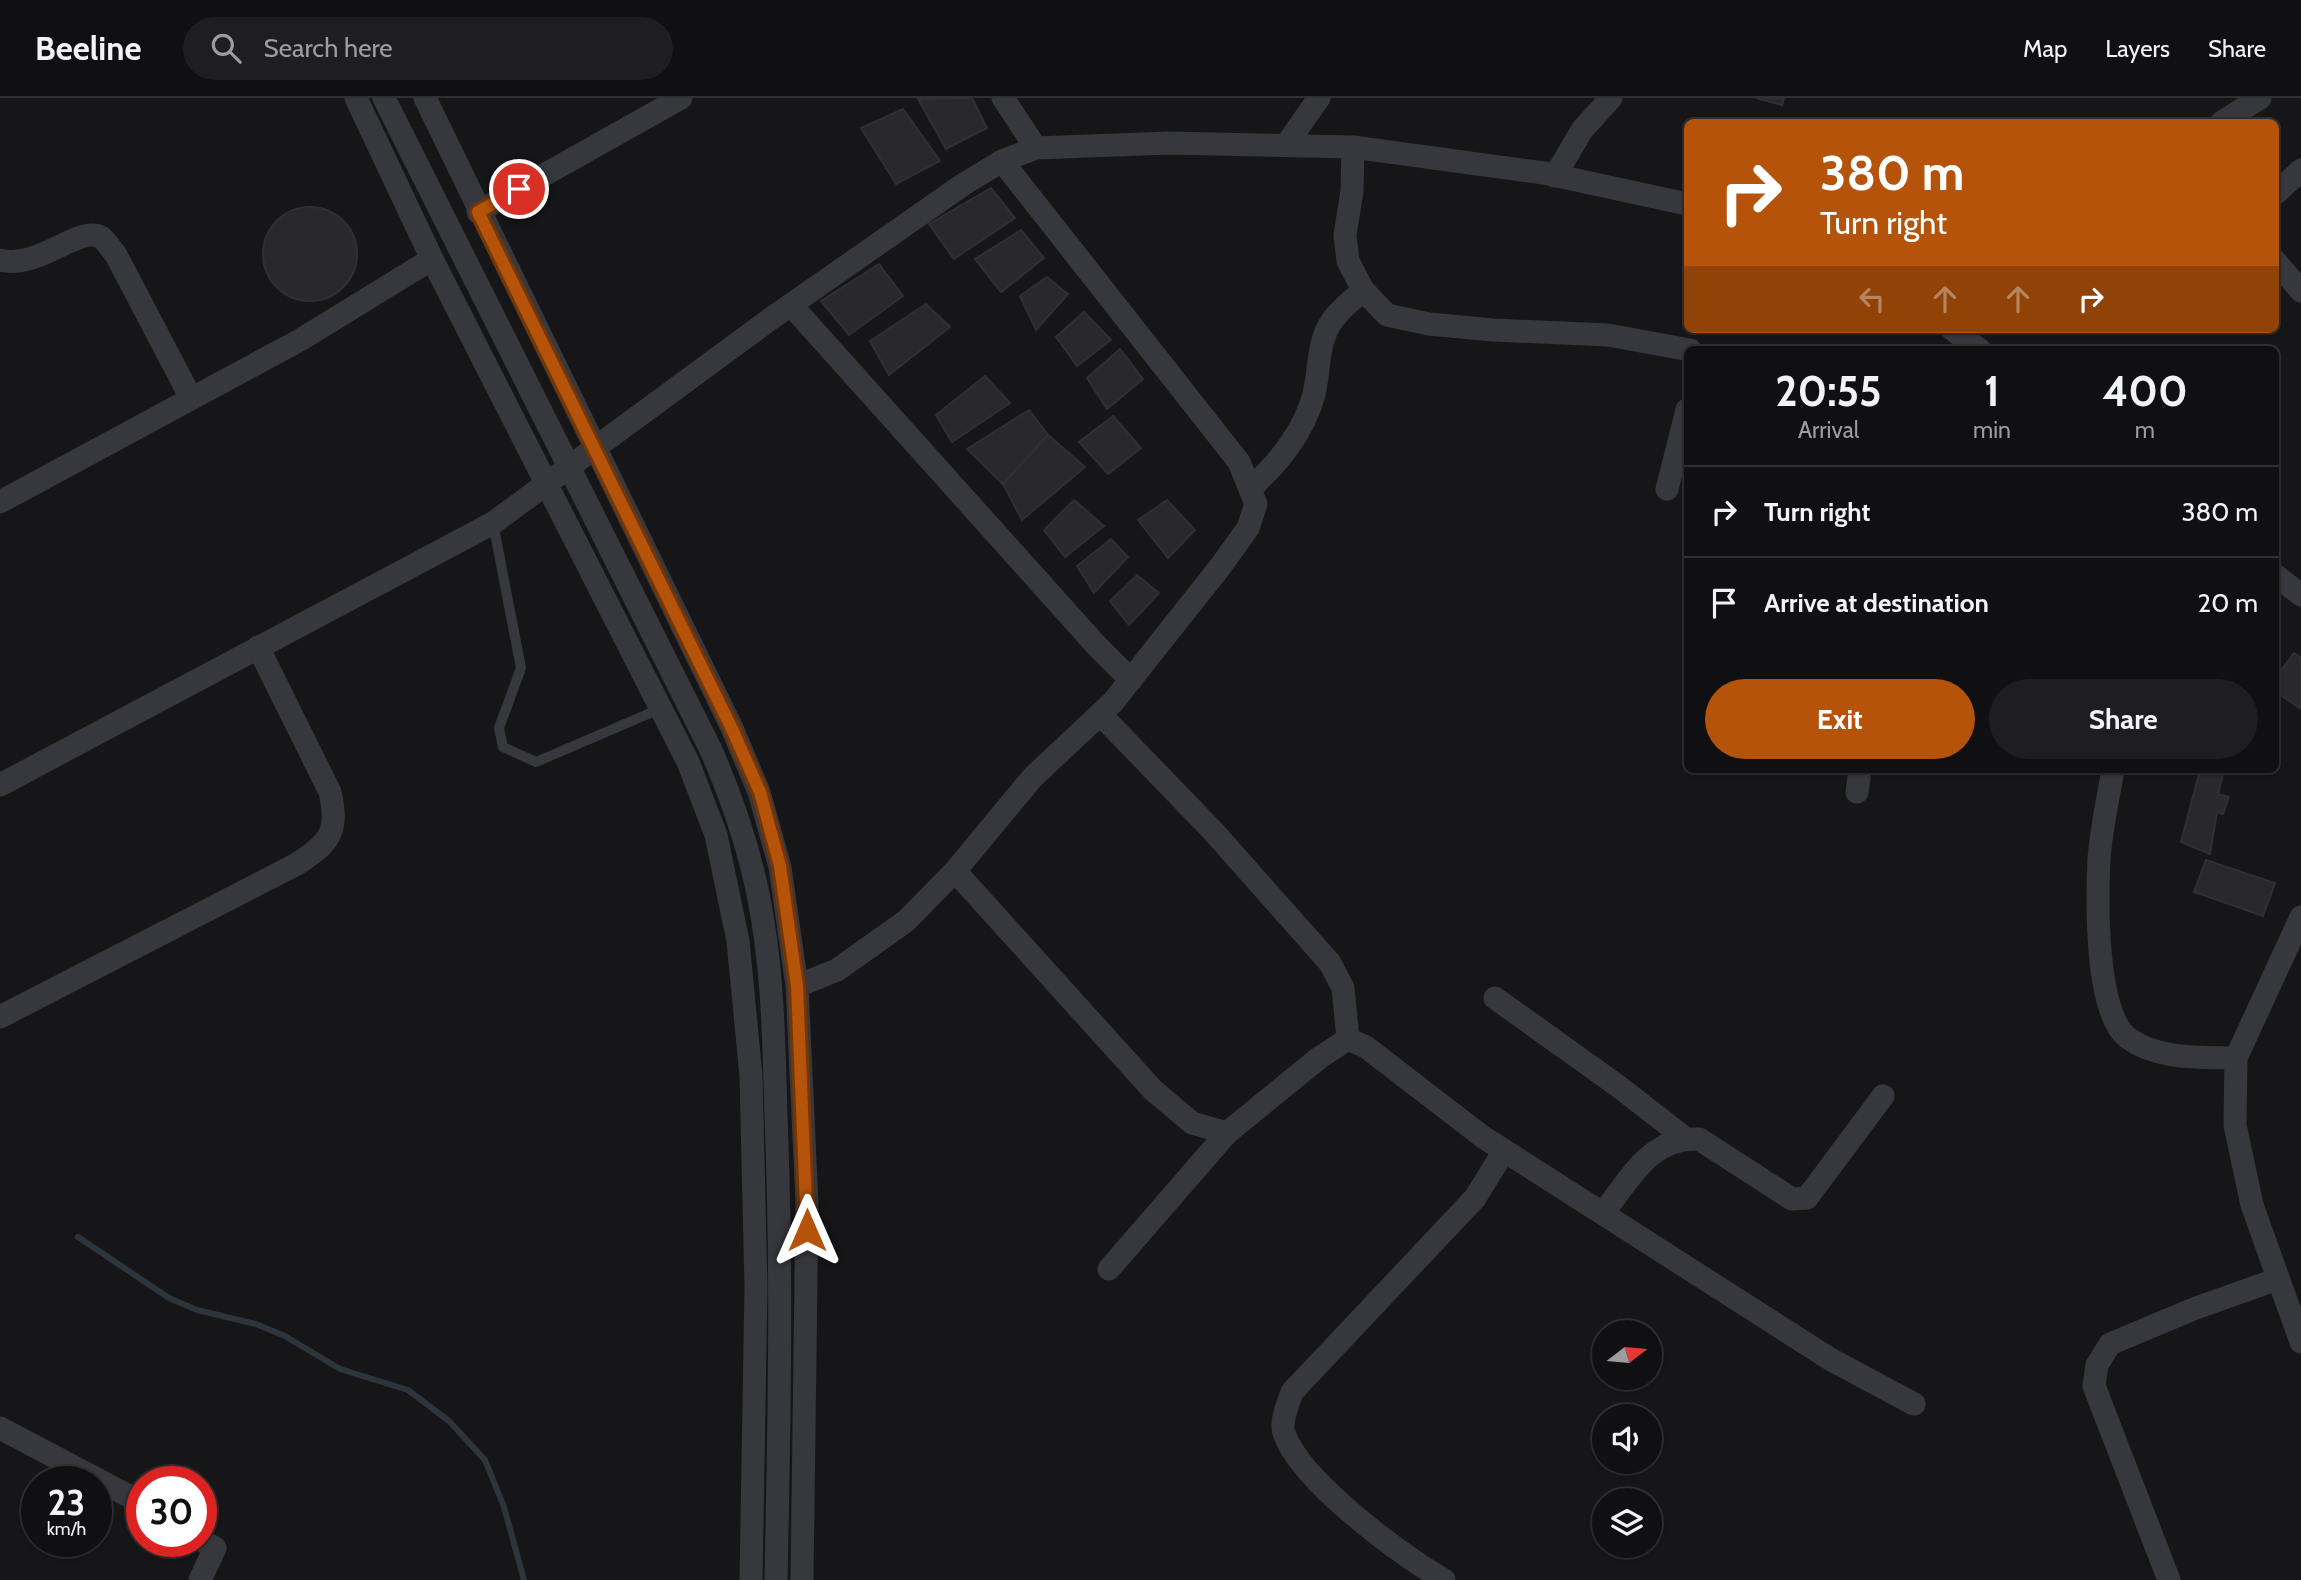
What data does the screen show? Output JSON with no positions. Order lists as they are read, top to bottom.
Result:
{
  "north": "right",
  "page": {
    "header": "Beeline",
    "search": "Search here",
    "nav": ["Map", "Layers", "Share"],
    "turn": ["380 m", "Turn right"],
    "eta": [
      "20:55",
      "Arrival",
      "1",
      "min",
      "400",
      "m"
    ],
    "list": [
      {
        "name": "Turn right",
        "value": "380 m"
      },
      {
        "name": "Arrive at destination",
        "value": "20 m"
      }
    ],
    "buttons": ["Exit", "Share"],
    "speed": "23 km/h",
    "limit": "30"
  }
}
